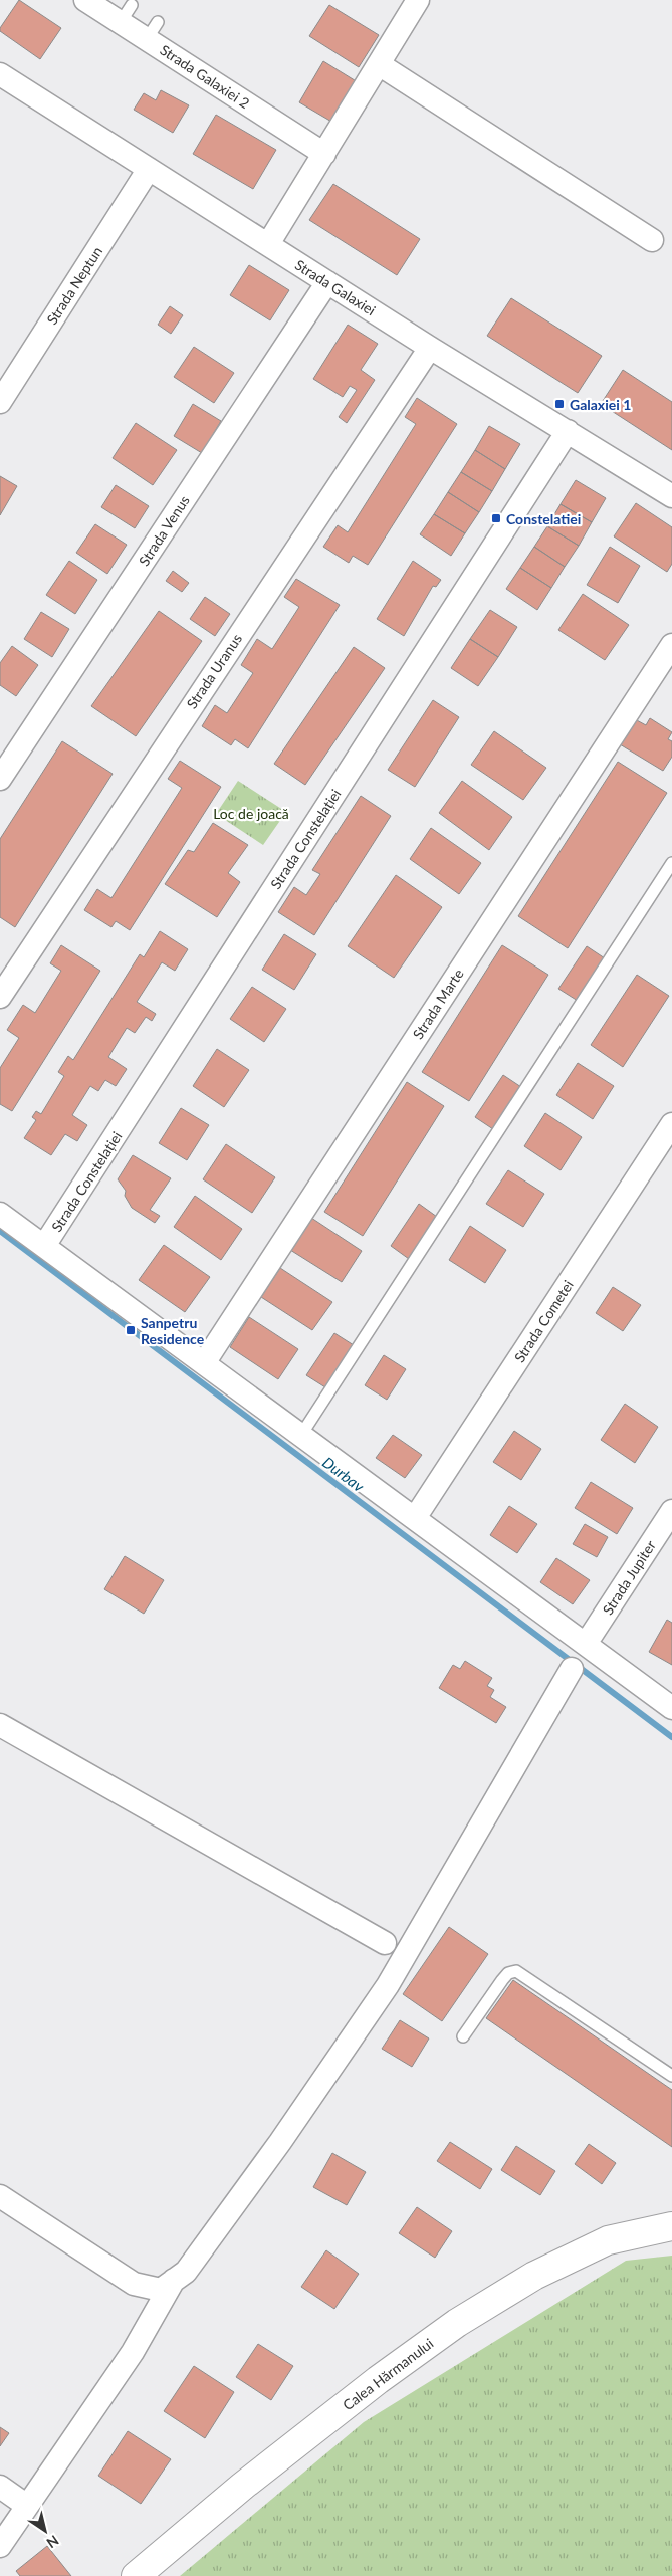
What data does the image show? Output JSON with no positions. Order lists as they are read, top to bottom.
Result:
{
  "streets": {
    "main road": ["Calea Hărmanului"],
    "street": [
      "Strada Galaxiei 2",
      "Strada Neptun",
      "Strada Galaxiei",
      "Strada Venus",
      "Strada Uranus",
      "Strada Constelației",
      "Strada Marte",
      "Strada Cometei",
      "Strada Jupiter"
    ]
  },
  "crossings": [
    ["Strada Neptun", "Strada Galaxiei"],
    ["Strada Galaxiei", "Strada Venus"],
    ["Strada Galaxiei", "Strada Uranus"],
    ["Strada Galaxiei", "Strada Constelației"]
  ],
  "water": ["Durbav"],
  "parks": ["Loc de joacă"],
  "places": {
    "transit": ["Galaxiei 1", "Constelatiei", "Sanpetru Residence"]
  },
  "north": "bottom right"
}
